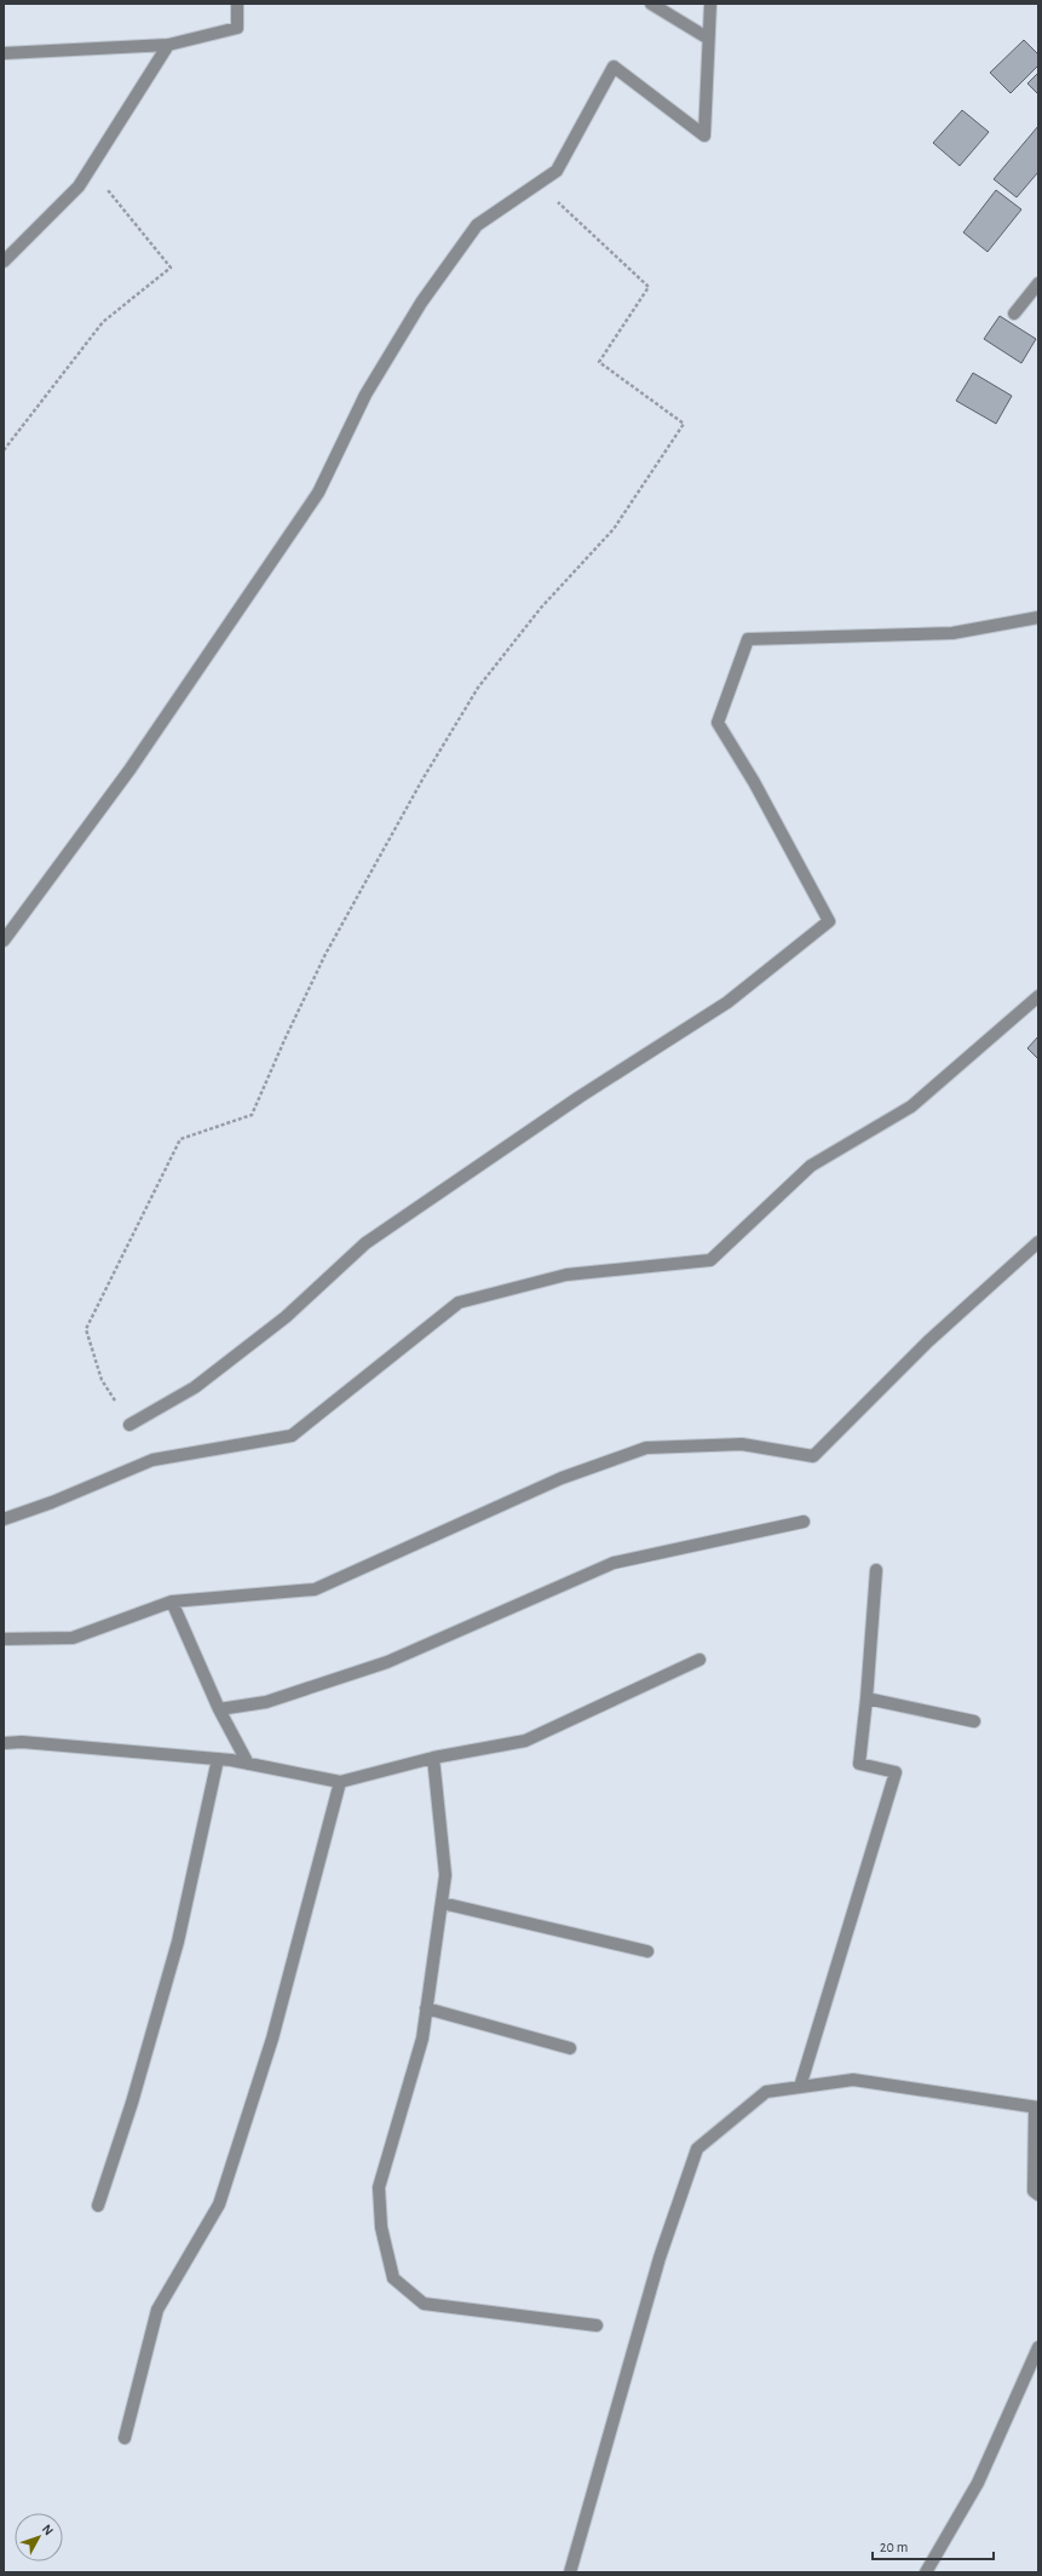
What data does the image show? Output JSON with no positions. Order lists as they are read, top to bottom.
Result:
{
  "scale_bar": "20 m",
  "north": "top right"
}
